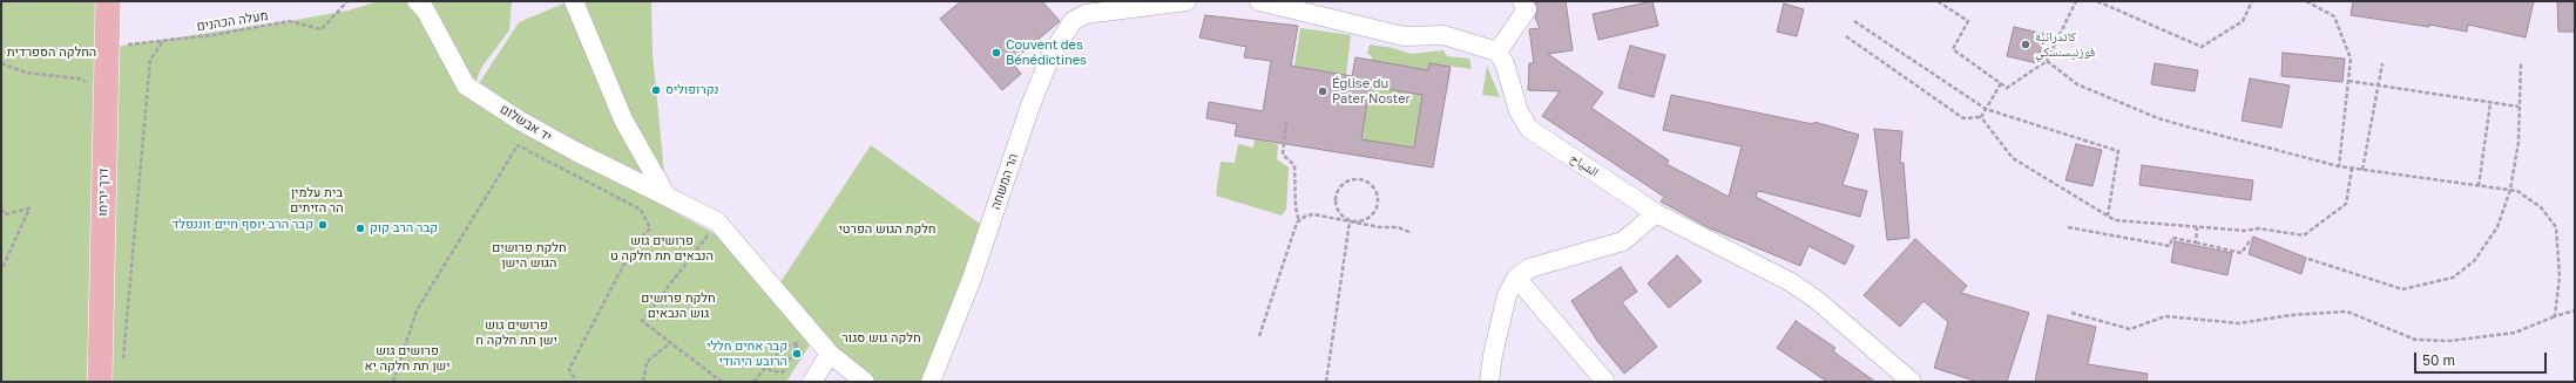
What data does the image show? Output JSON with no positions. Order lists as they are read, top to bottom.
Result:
{
  "streets": {
    "main road": ["דרך יריחו"],
    "street": ["יד אבשלום", "الشياح", "הר המשחה"],
    "path": ["מעלה הכהנים"]
  },
  "crossings": [
    ["מעלה הכהנים", "דרך יריחו"]
  ],
  "parks": [
    "החלקה הספרדית",
    "בית עלמין הר הזיתים",
    "חלקת הגוש הפרטי",
    "פרושים גוש הנבאים תת חלקה ט",
    "חלקת פרושים הגוש הישן",
    "חלקת פרושים גוש הנבאים",
    "פרושים גוש ישן תת חלקה ח",
    "חלקה גוש סגור",
    "פרושים גוש ישן תת חלקה יא"
  ],
  "places": [
    "كاتدرائية فوزنيسنسكي",
    "Couvent des Bénédictines",
    "נקרופוליס",
    "Église du Pater Noster",
    "קבר הרב יוסף חיים זוננפלד",
    "קבר הרב קוק",
    "קבר אחים חללי הרובע היהודי"
  ],
  "scale_bar": "50 m"
}
